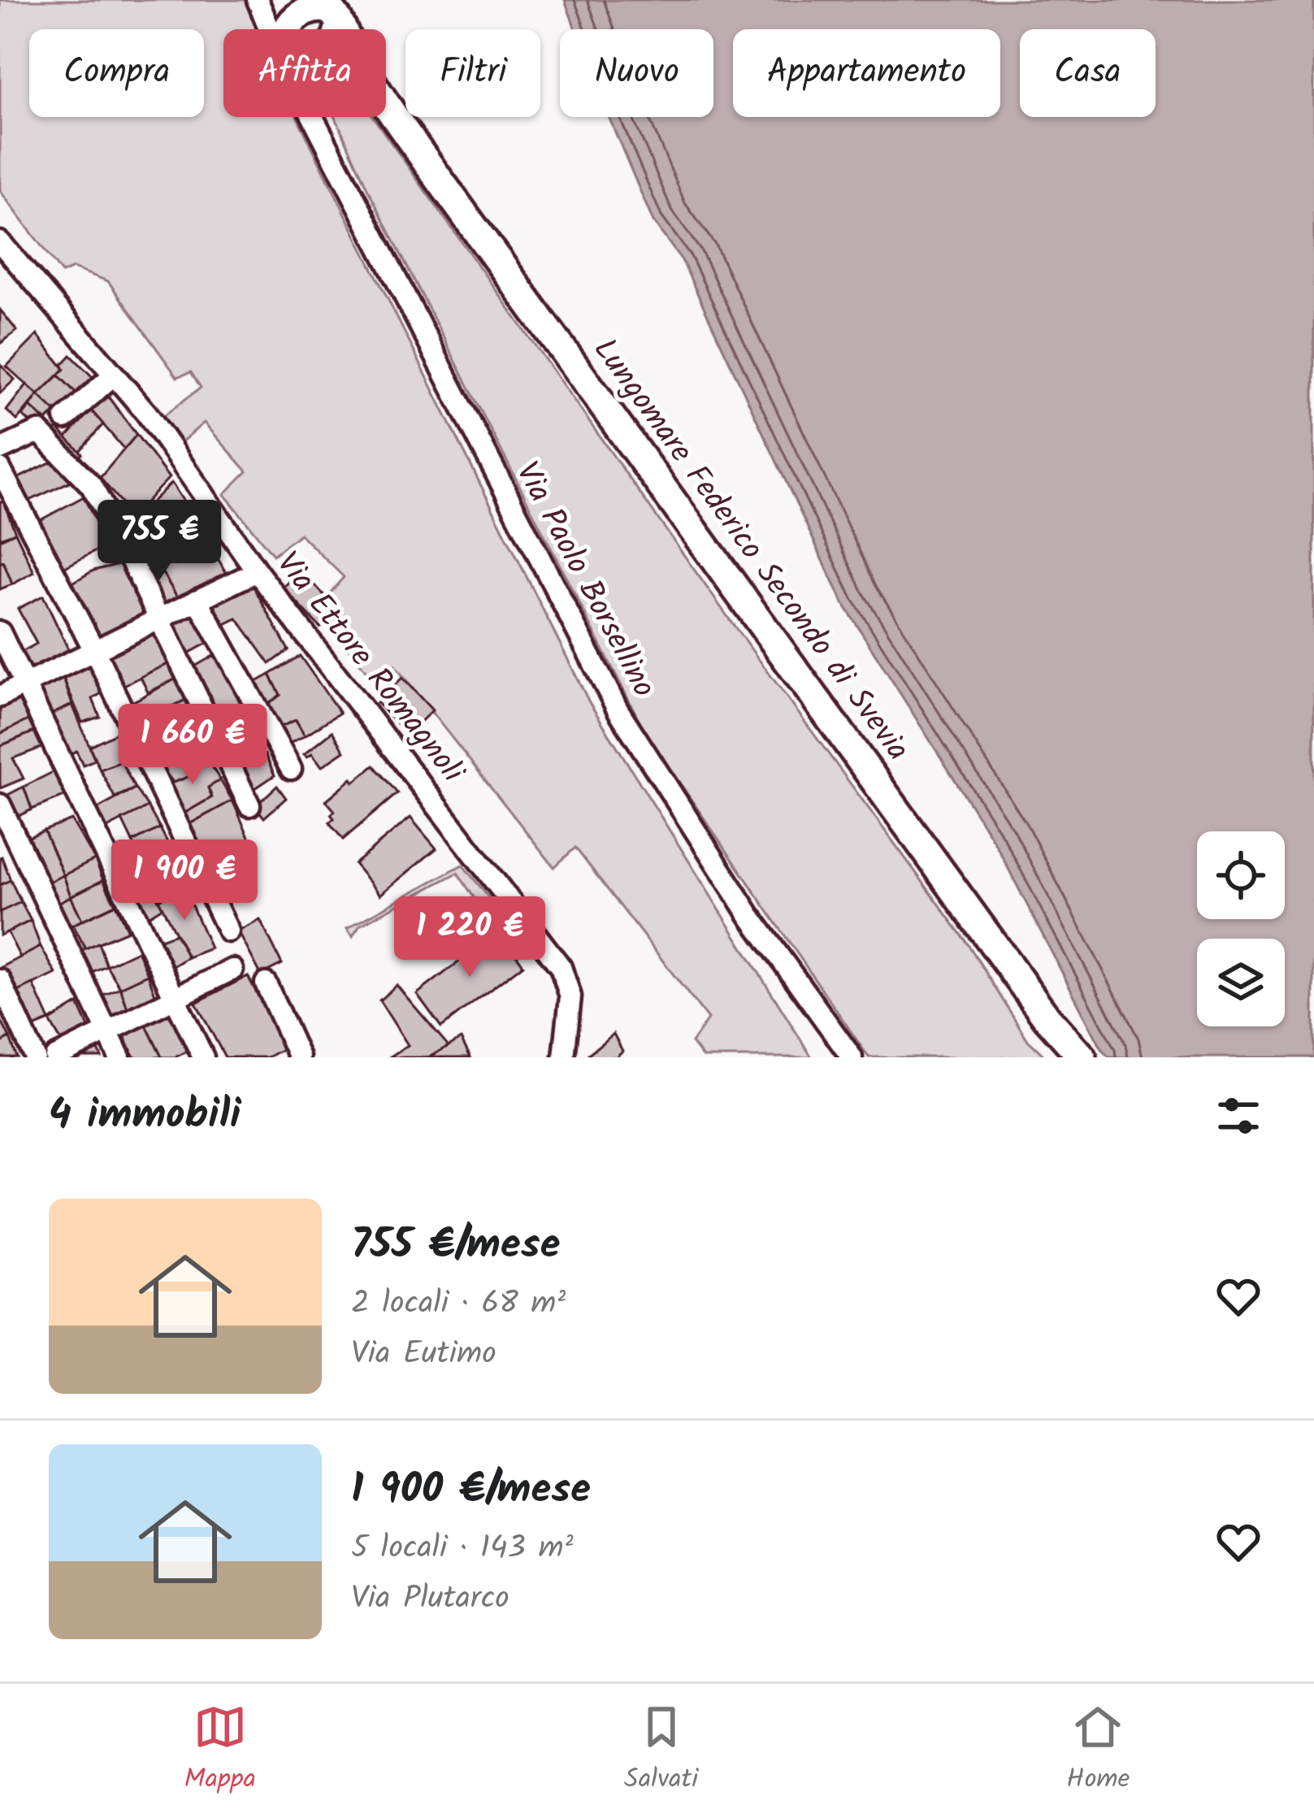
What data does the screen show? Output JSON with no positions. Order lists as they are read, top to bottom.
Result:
{
  "streets": {
    "street": ["Lungomare Federico Secondo di Svevia", "Via Paolo Borsellino", "Via Ettore Romagnoli"]
  },
  "page": {
    "chip": [
      "Compra",
      "Affitta",
      "Filtri",
      "Nuovo",
      "Appartamento",
      "Casa"
    ],
    "price": [
      "755 €",
      "1 660 €",
      "1 900 €",
      "1 220 €"
    ],
    "heading": "4 immobili",
    "list": [
      {
        "name": "755 €/mese",
        "note": "2 locali · 68 m² · Via Eutimo"
      },
      {
        "name": "1 900 €/mese",
        "note": "5 locali · 143 m² · Via Plutarco"
      }
    ],
    "tabs": ["Mappa", "Salvati", "Home"]
  }
}
